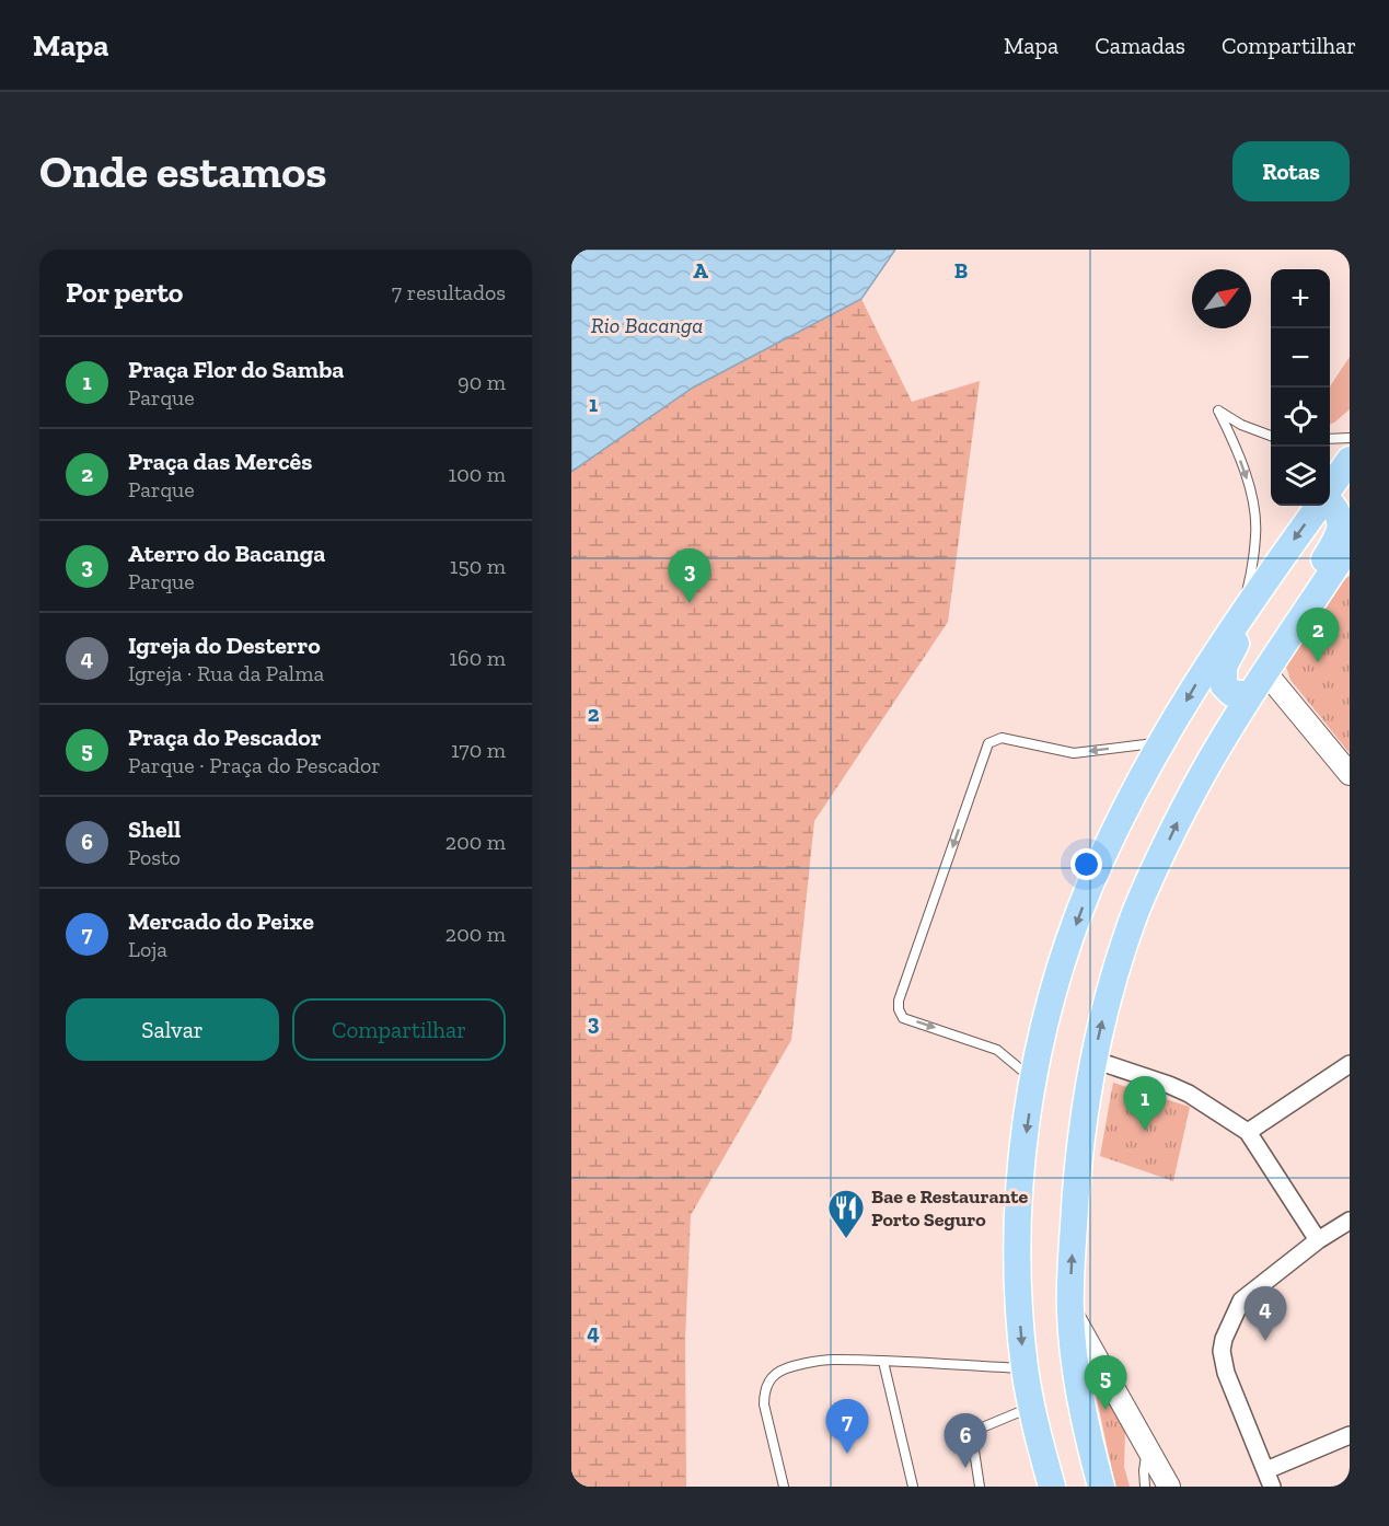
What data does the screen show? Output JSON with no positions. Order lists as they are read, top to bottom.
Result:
{
  "water": ["Rio Bacanga"],
  "places": {
    "restaurant": ["Bae e Restaurante Porto Seguro"]
  },
  "north": "top right",
  "page": {
    "header": "Mapa",
    "nav": ["Mapa", "Camadas", "Compartilhar"],
    "buttons": [
      "Rotas",
      ["Salvar", "Compartilhar"]
    ],
    "title": "Onde estamos",
    "heading": ["Por perto", "7 resultados"],
    "map_buttons": ["+", "−"],
    "list": [
      {
        "mark": "1",
        "name": "Praça Flor do Samba",
        "note": "Parque",
        "value": "90 m"
      },
      {
        "mark": "2",
        "name": "Praça das Mercês",
        "note": "Parque",
        "value": "100 m"
      },
      {
        "mark": "3",
        "name": "Aterro do Bacanga",
        "note": "Parque",
        "value": "150 m"
      },
      {
        "mark": "4",
        "name": "Igreja do Desterro",
        "note": "Igreja · Rua da Palma",
        "value": "160 m"
      },
      {
        "mark": "5",
        "name": "Praça do Pescador",
        "note": "Parque · Praça do Pescador",
        "value": "170 m"
      },
      {
        "mark": "6",
        "name": "Shell",
        "note": "Posto",
        "value": "200 m"
      },
      {
        "mark": "7",
        "name": "Mercado do Peixe",
        "note": "Loja",
        "value": "200 m"
      }
    ],
    "pins": [
      "3",
      "2",
      "1",
      "4",
      "5",
      "7",
      "6"
    ]
  },
  "grid": {
    "columns": ["A", "B"],
    "rows": [
      "1",
      "2",
      "3",
      "4"
    ]
  }
}
